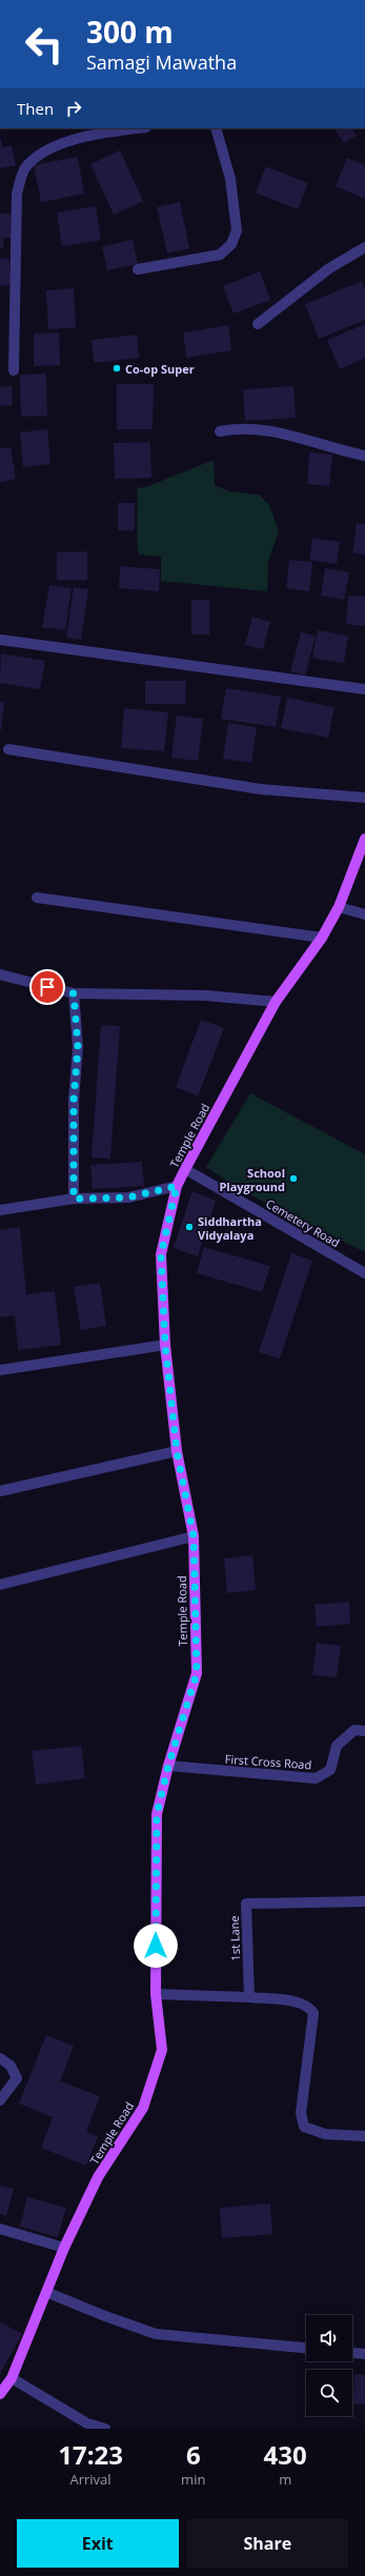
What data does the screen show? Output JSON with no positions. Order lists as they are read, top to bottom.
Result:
{
  "streets": {
    "main road": ["Temple Road"],
    "street": ["Cemetery Road", "First Cross Road", "1st Lane"]
  },
  "crossings": [
    ["Temple Road", "Cemetery Road"],
    ["Temple Road", "First Cross Road"]
  ],
  "places": ["Co-op Super", "School Playground", "Siddhartha Vidyalaya"],
  "page": {
    "turn": ["300 m", "Samagi Mawatha"],
    "then": "Then",
    "eta": [
      "17:23",
      "Arrival",
      "6",
      "min",
      "430",
      "m"
    ],
    "buttons": ["Exit", "Share"]
  }
}
